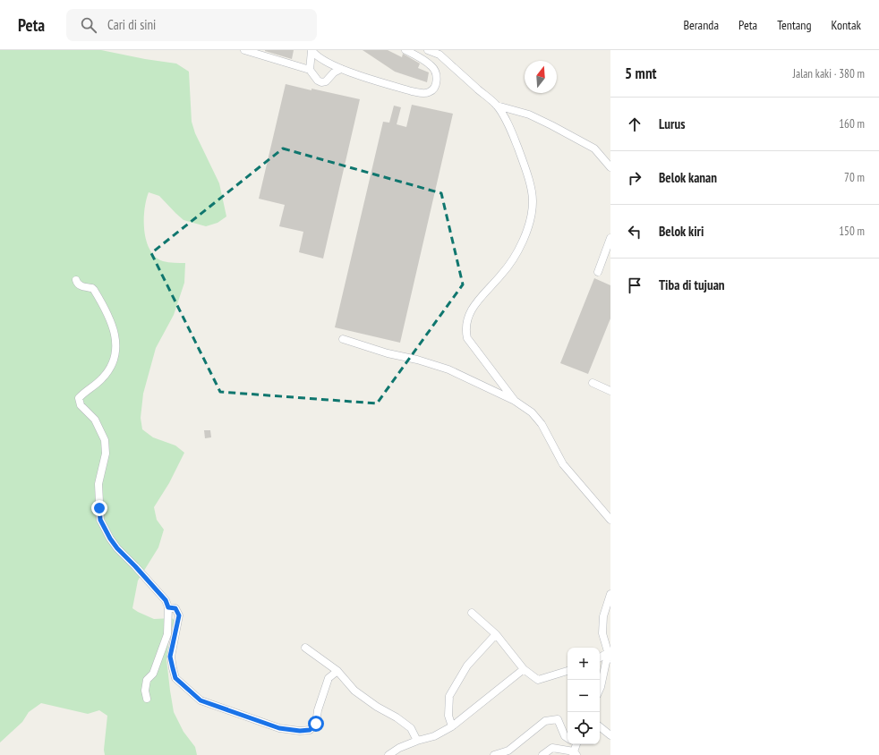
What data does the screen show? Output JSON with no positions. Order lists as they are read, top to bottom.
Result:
{
  "north": "top",
  "page": {
    "header": "Peta",
    "search": "Cari di sini",
    "nav": [
      "Beranda",
      "Peta",
      "Tentang",
      "Kontak"
    ],
    "heading": ["5 mnt", "Jalan kaki · 380 m"],
    "list": [
      ["Lurus", "160 m"],
      ["Belok kanan", "70 m"],
      ["Belok kiri", "150 m"],
      "Tiba di tujuan"
    ],
    "map_buttons": ["+", "−"]
  }
}
